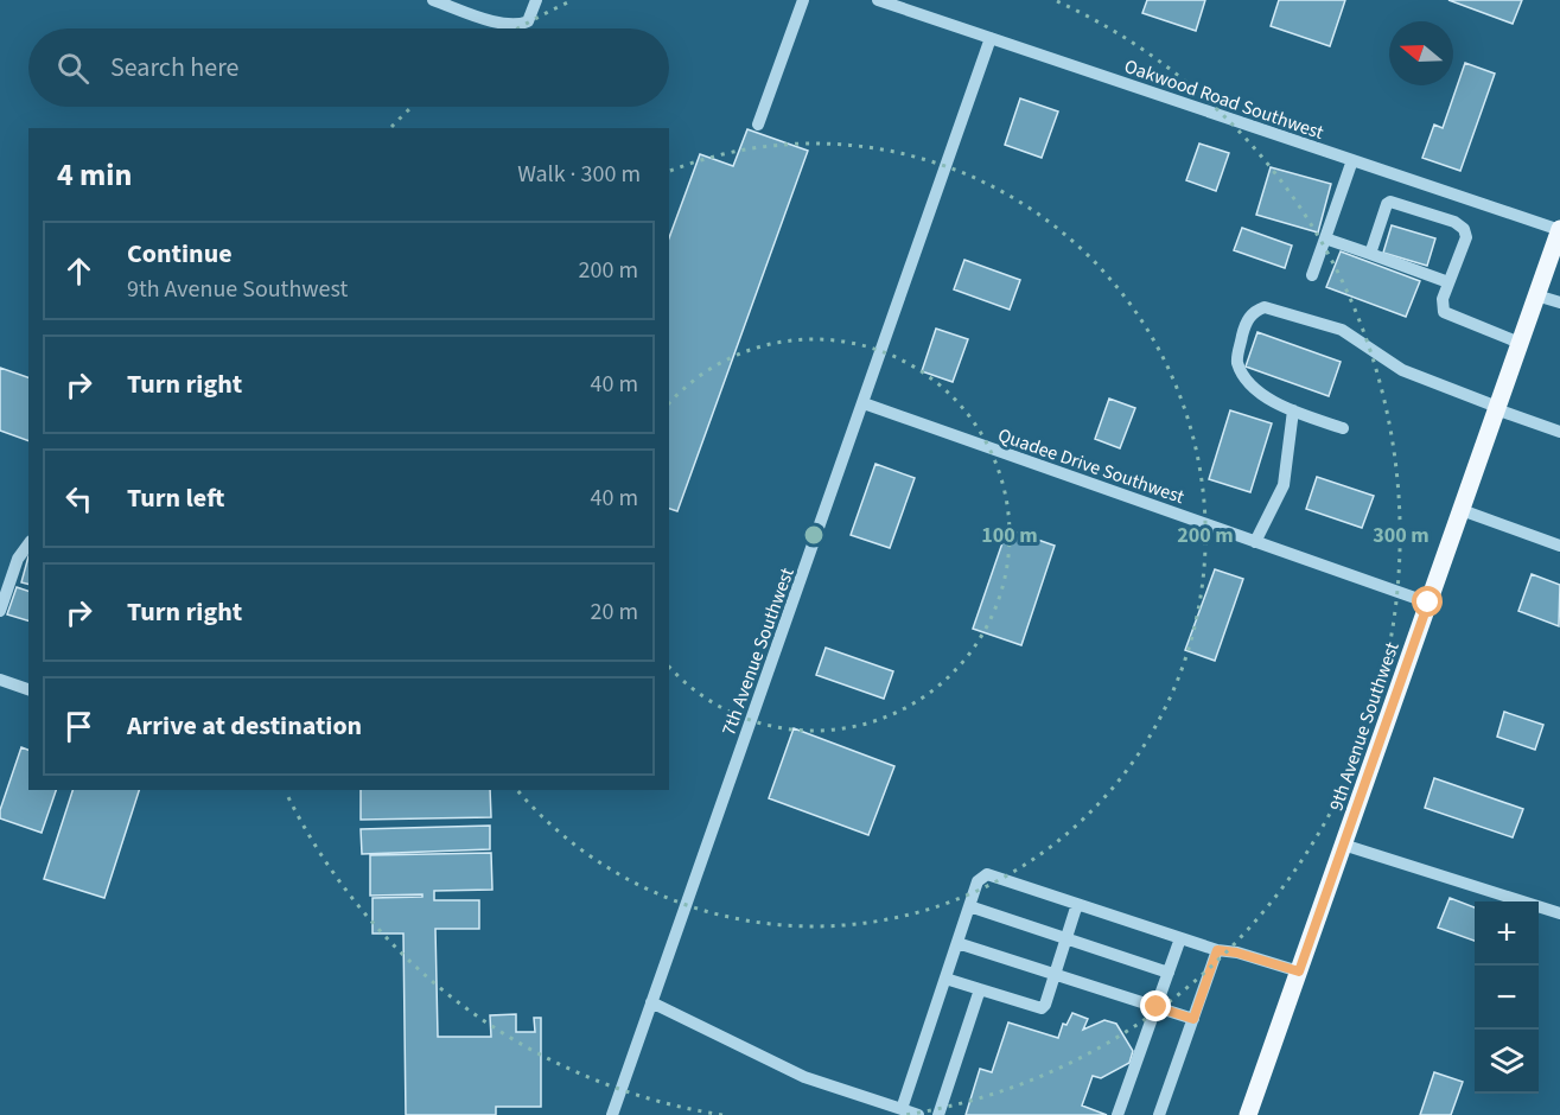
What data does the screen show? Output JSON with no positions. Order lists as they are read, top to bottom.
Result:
{
  "streets": {
    "main road": ["9th Avenue Southwest"],
    "street": ["Oakwood Road Southwest", "Quadee Drive Southwest", "7th Avenue Southwest"]
  },
  "crossings": [
    ["Oakwood Road Southwest", "7th Avenue Southwest"],
    ["Oakwood Road Southwest", "9th Avenue Southwest"],
    ["Quadee Drive Southwest", "7th Avenue Southwest"],
    ["Quadee Drive Southwest", "9th Avenue Southwest"]
  ],
  "north": "left",
  "page": {
    "search": "Search here",
    "heading": ["4 min", "Walk · 300 m"],
    "list": [
      ["Continue", "9th Avenue Southwest", "200 m"],
      ["Turn right", "40 m"],
      ["Turn left", "40 m"],
      ["Turn right", "20 m"],
      "Arrive at destination"
    ],
    "map_buttons": ["+", "−"]
  },
  "rings": ["100 m", "200 m", "300 m"]
}
